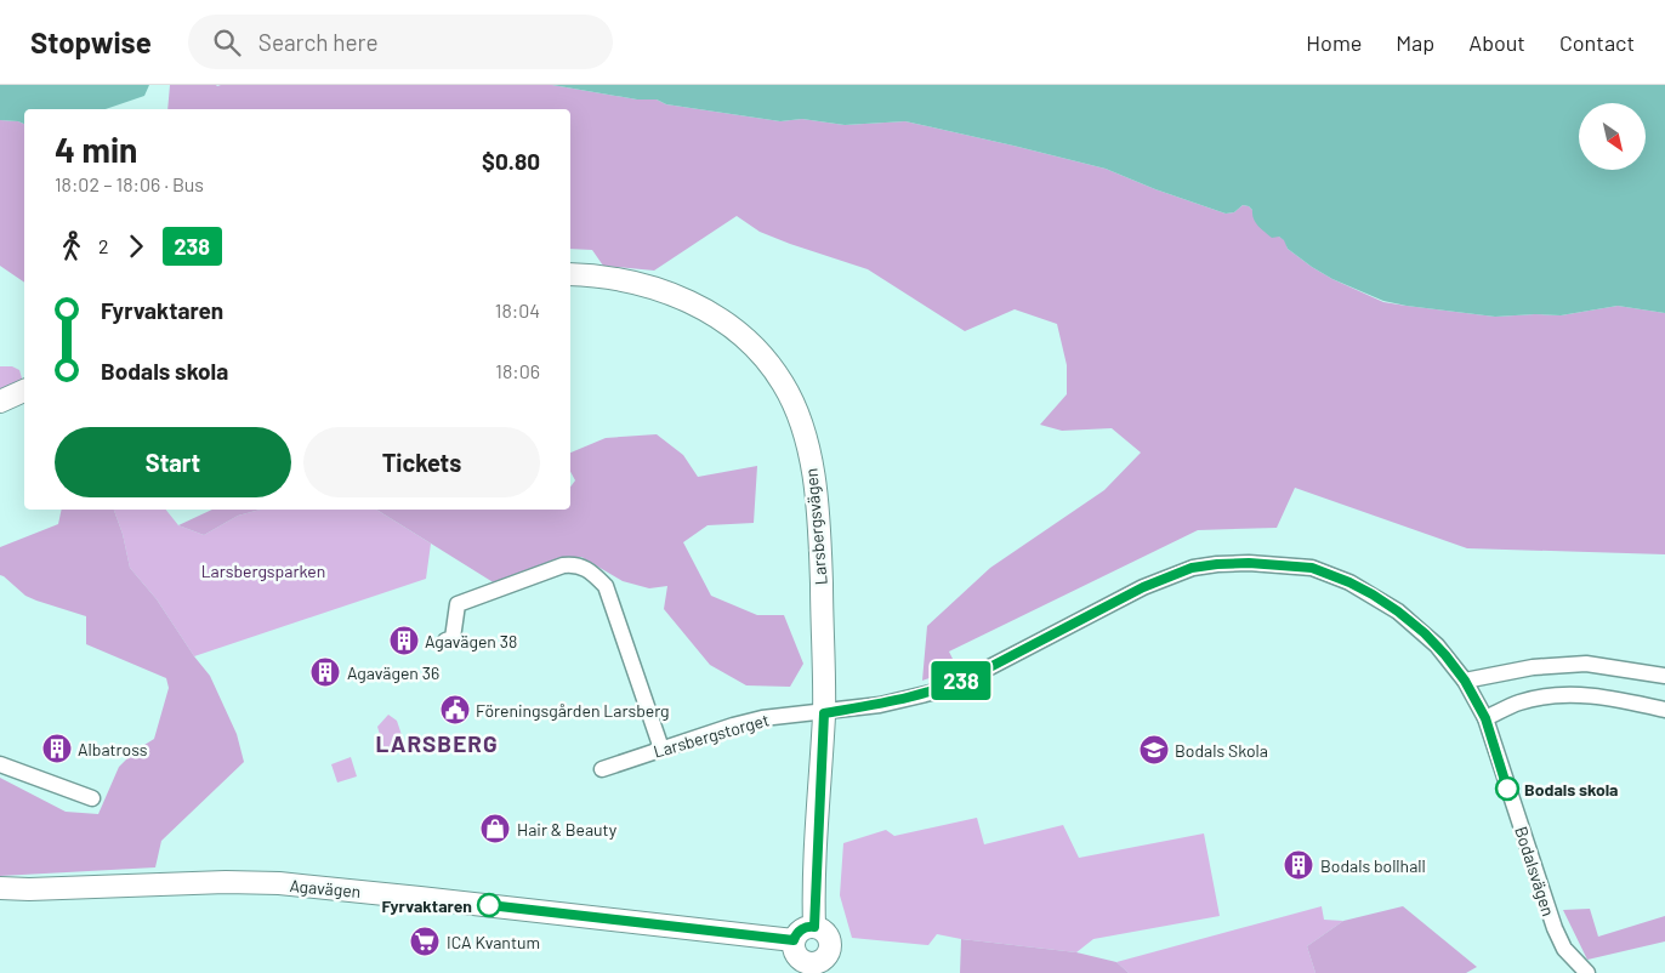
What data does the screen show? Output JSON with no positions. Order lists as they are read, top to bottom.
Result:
{
  "streets": {
    "street": [
      "Larsbergsvägen",
      "Larsbergstorget",
      "Bodalsvägen",
      "Agavägen"
    ]
  },
  "crossings": [
    ["Larsbergsvägen", "Larsbergstorget"],
    ["Larsbergsvägen", "Bodalsvägen"],
    ["Larsbergsvägen", "Agavägen"],
    ["Larsbergstorget", "Bodalsvägen"]
  ],
  "districts": ["LARSBERG"],
  "parks": ["Larsbergsparken"],
  "places": {
    "building": [
      "Agavägen 38",
      "Agavägen 36",
      "Albatross",
      "Bodals bollhall"
    ],
    "public building": ["Föreningsgården Larsberg"],
    "school or university": ["Bodals Skola"],
    "other": ["Bodals skola", "Fyrvaktaren"],
    "shop": ["Hair & Beauty"],
    "supermarket": ["ICA Kvantum"]
  },
  "lines": ["bus line 238"],
  "north": "bottom right",
  "page": {
    "header": "Stopwise",
    "search": "Search here",
    "nav": [
      "Home",
      "Map",
      "About",
      "Contact"
    ],
    "on_map": "238",
    "heading": ["4 min", "18:02 – 18:06 · Bus", "$0.80"],
    "legs": ["2", "238"],
    "list": [
      {
        "name": "Fyrvaktaren",
        "value": "18:04"
      },
      {
        "name": "Bodals skola",
        "value": "18:06"
      }
    ],
    "buttons": ["Start", "Tickets"]
  }
}
